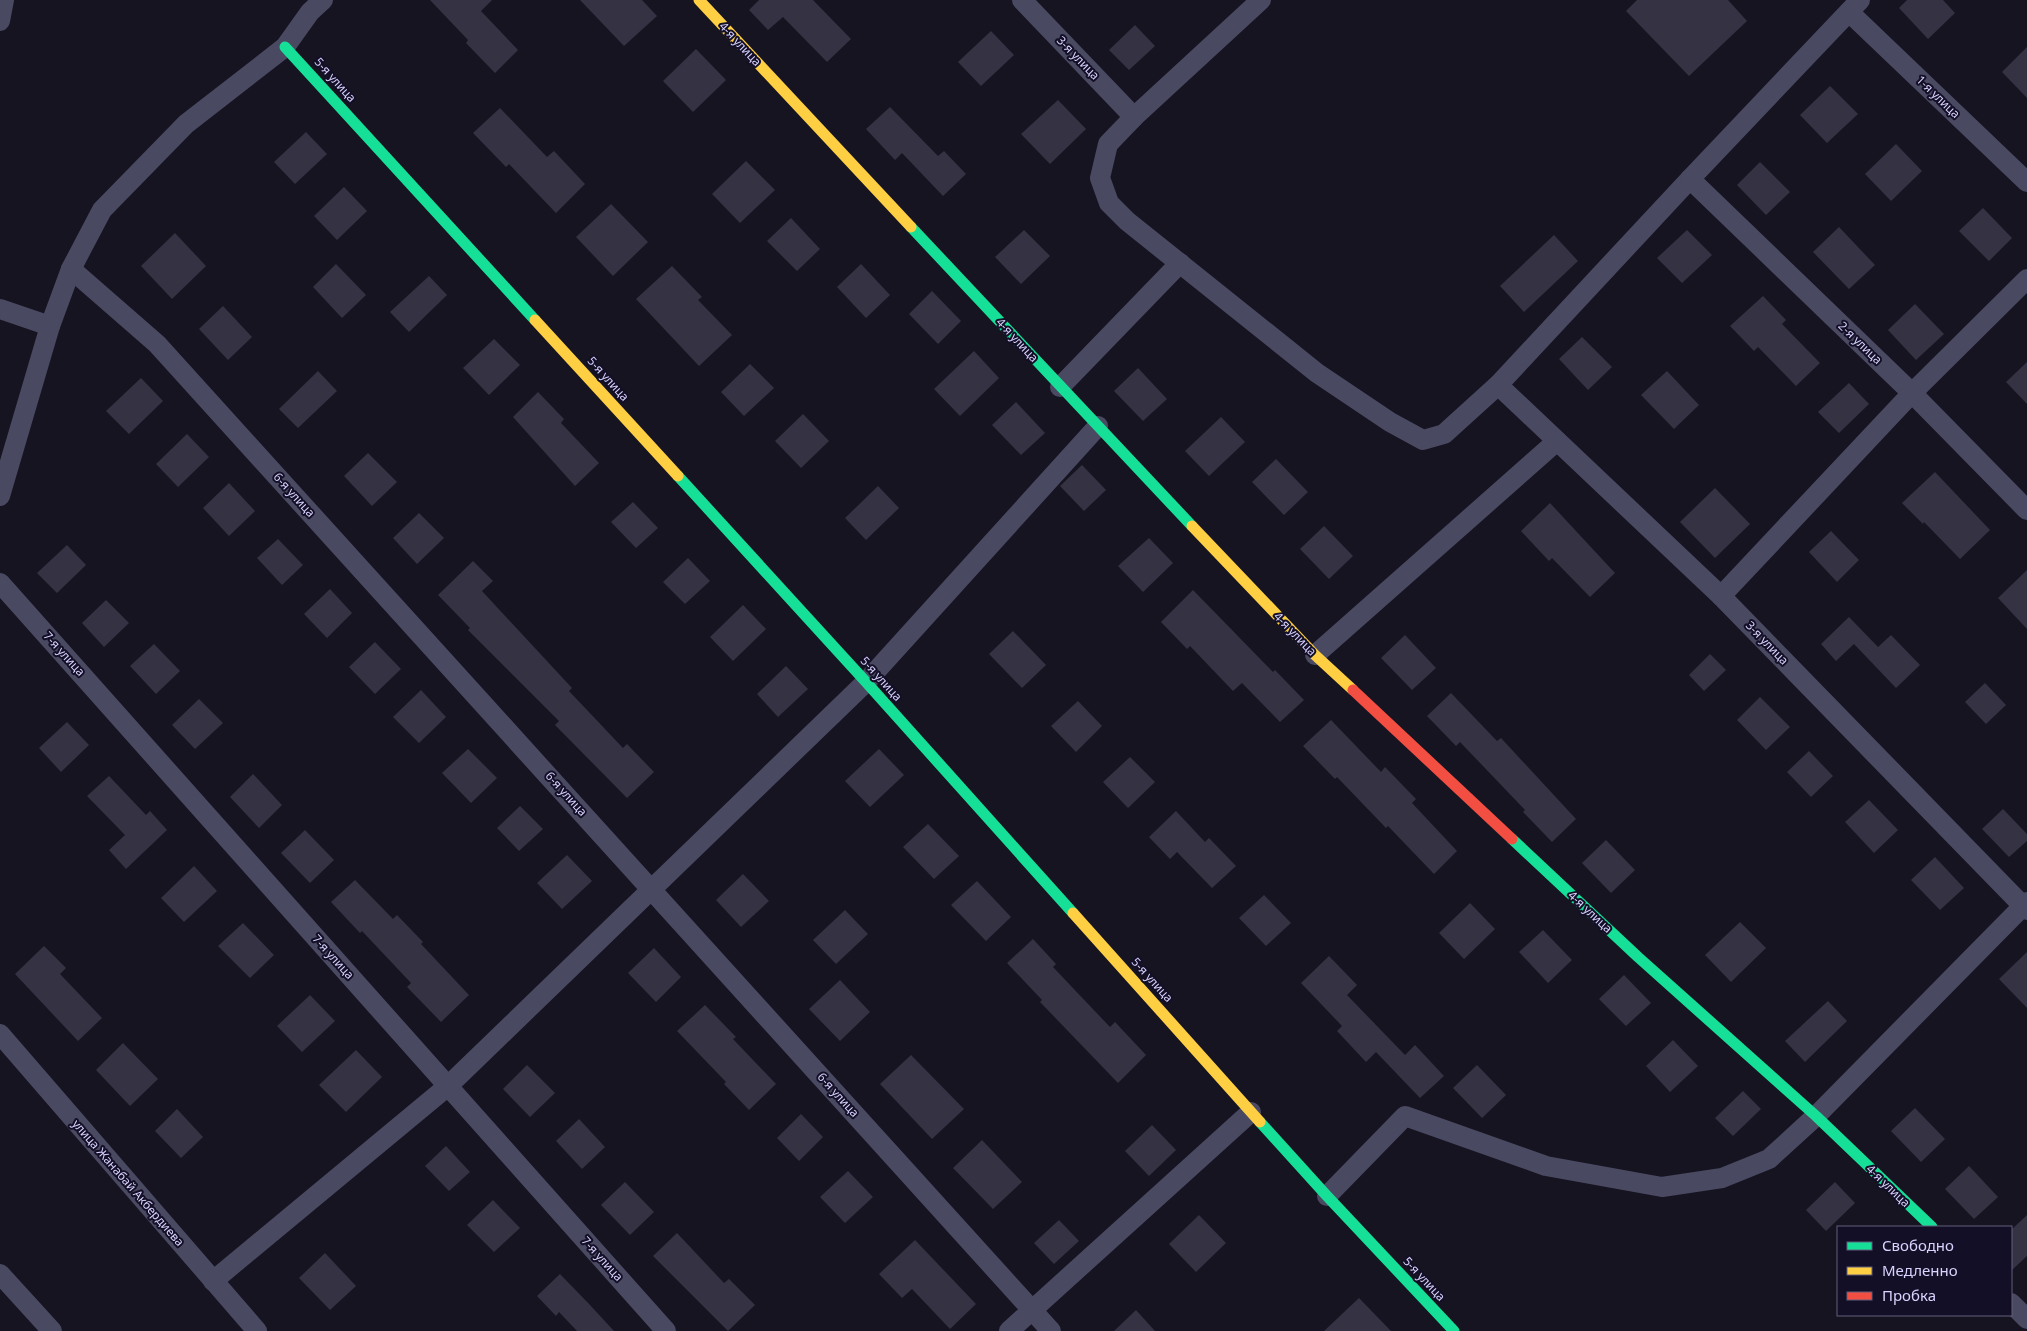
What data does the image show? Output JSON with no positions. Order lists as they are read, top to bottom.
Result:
{
  "streets": {
    "street": [
      "4-я улица",
      "3-я улица",
      "5-я улица",
      "1-я улица",
      "2-я улица",
      "6-я улица",
      "7-я улица",
      "улица Жанабай Акбердиева"
    ]
  },
  "legend": ["Свободно", "Медленно", "Пробка"]
}
